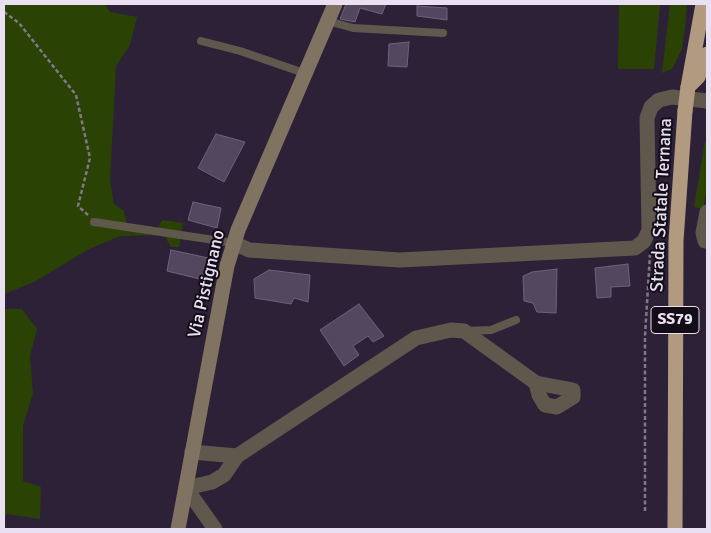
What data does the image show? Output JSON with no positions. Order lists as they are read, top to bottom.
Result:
{
  "streets": {
    "highway": ["Strada Statale Ternana", "SS79"],
    "street": ["Via Pistignano"]
  }
}
